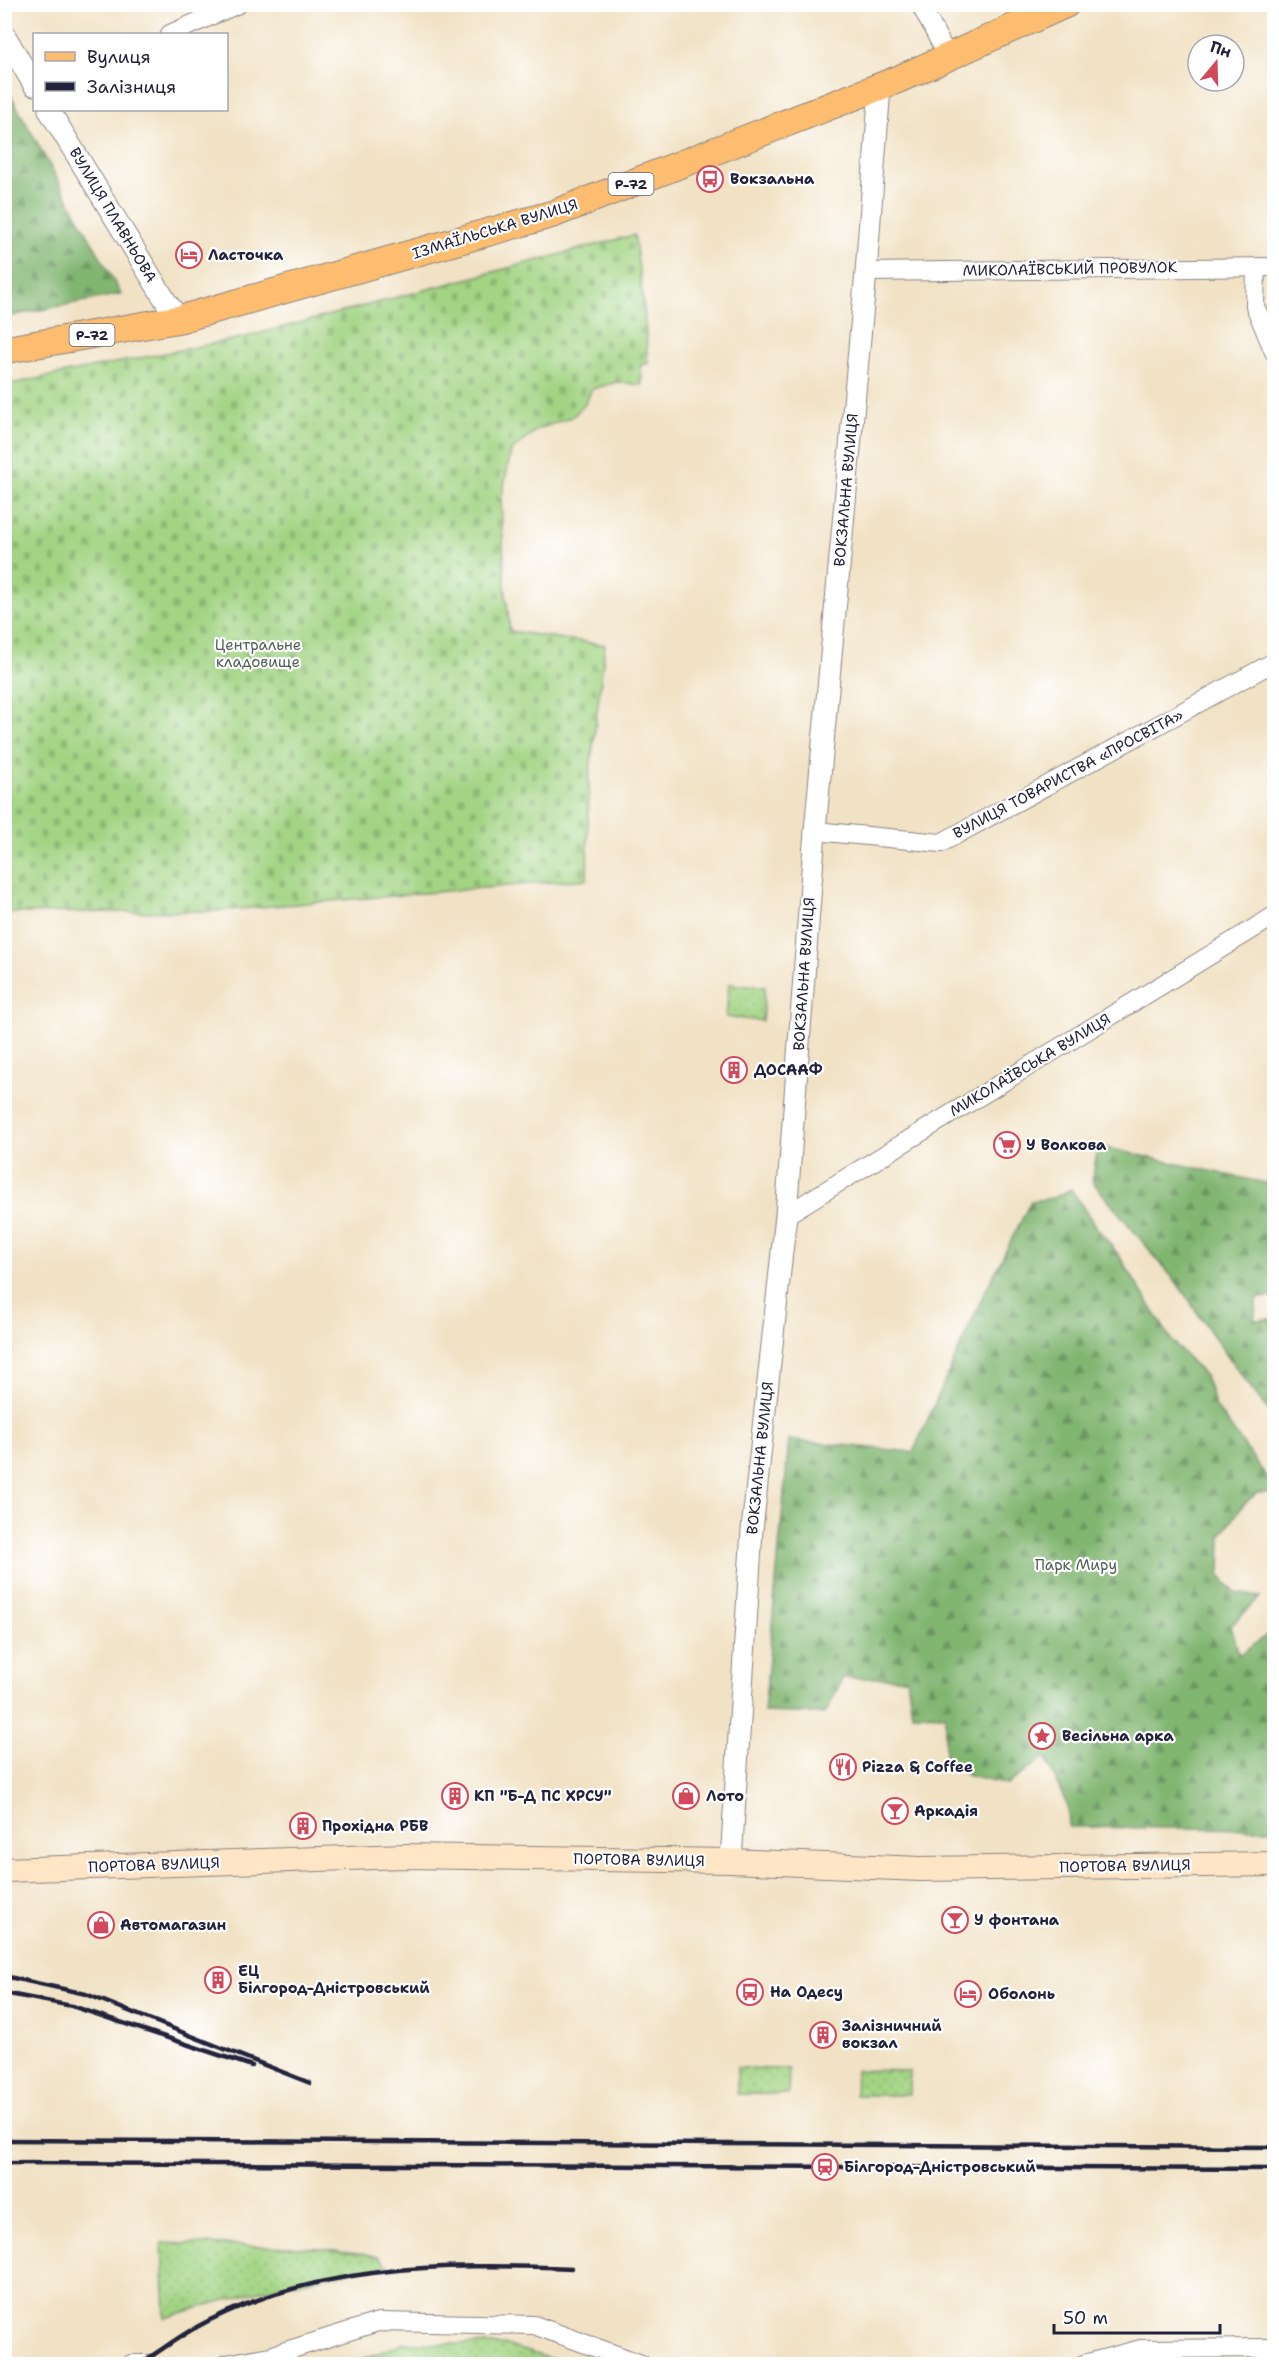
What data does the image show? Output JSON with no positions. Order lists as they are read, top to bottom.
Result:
{
  "streets": {
    "main road": ["Р-72", "ІЗМАЇЛЬСЬКА ВУЛИЦЯ", "ПОРТОВА ВУЛИЦЯ"],
    "street": [
      "ВУЛИЦЯ ПЛАВНЬОВА",
      "МИКОЛАЇВСЬКИЙ ПРОВУЛОК",
      "ВОКЗАЛЬНА ВУЛИЦЯ",
      "ВУЛИЦЯ ТОВАРИСТВА «ПРОСВІТА»",
      "МИКОЛАЇВСЬКА ВУЛИЦЯ"
    ]
  },
  "crossings": [
    ["ВУЛИЦЯ ПЛАВНЬОВА", "ІЗМАЇЛЬСЬКА ВУЛИЦЯ"],
    ["ІЗМАЇЛЬСЬКА ВУЛИЦЯ", "ВОКЗАЛЬНА ВУЛИЦЯ"],
    ["МИКОЛАЇВСЬКИЙ ПРОВУЛОК", "ВОКЗАЛЬНА ВУЛИЦЯ"],
    ["ВОКЗАЛЬНА ВУЛИЦЯ", "ВУЛИЦЯ ТОВАРИСТВА «ПРОСВІТА»"],
    ["ВОКЗАЛЬНА ВУЛИЦЯ", "МИКОЛАЇВСЬКА ВУЛИЦЯ"],
    ["ВОКЗАЛЬНА ВУЛИЦЯ", "ПОРТОВА ВУЛИЦЯ"]
  ],
  "parks": ["Центральне кладовище", "Парк Миру"],
  "places": {
    "bus stop": ["Вокзальна", "На Одесу"],
    "hotel": ["Ласточка", "Оболонь"],
    "building": [
      "ДОСААФ",
      "КП \"Б-Д ПС ХРСУ\"",
      "Прохідна РБВ",
      "ЕЦ Білгород-Дністровський",
      "Залізничний вокзал"
    ],
    "supermarket": ["У Волкова"],
    "place": ["Весільна арка"],
    "restaurant": ["Pizza & Coffee"],
    "shop": ["Лото", "Автомагазин"],
    "bar": ["Аркадія", "У фонтана"],
    "station": ["Білгород-Дністровський"]
  },
  "legend": ["Вулиця", "Залізниця"],
  "scale_bar": "50 m",
  "north": "top"
}
